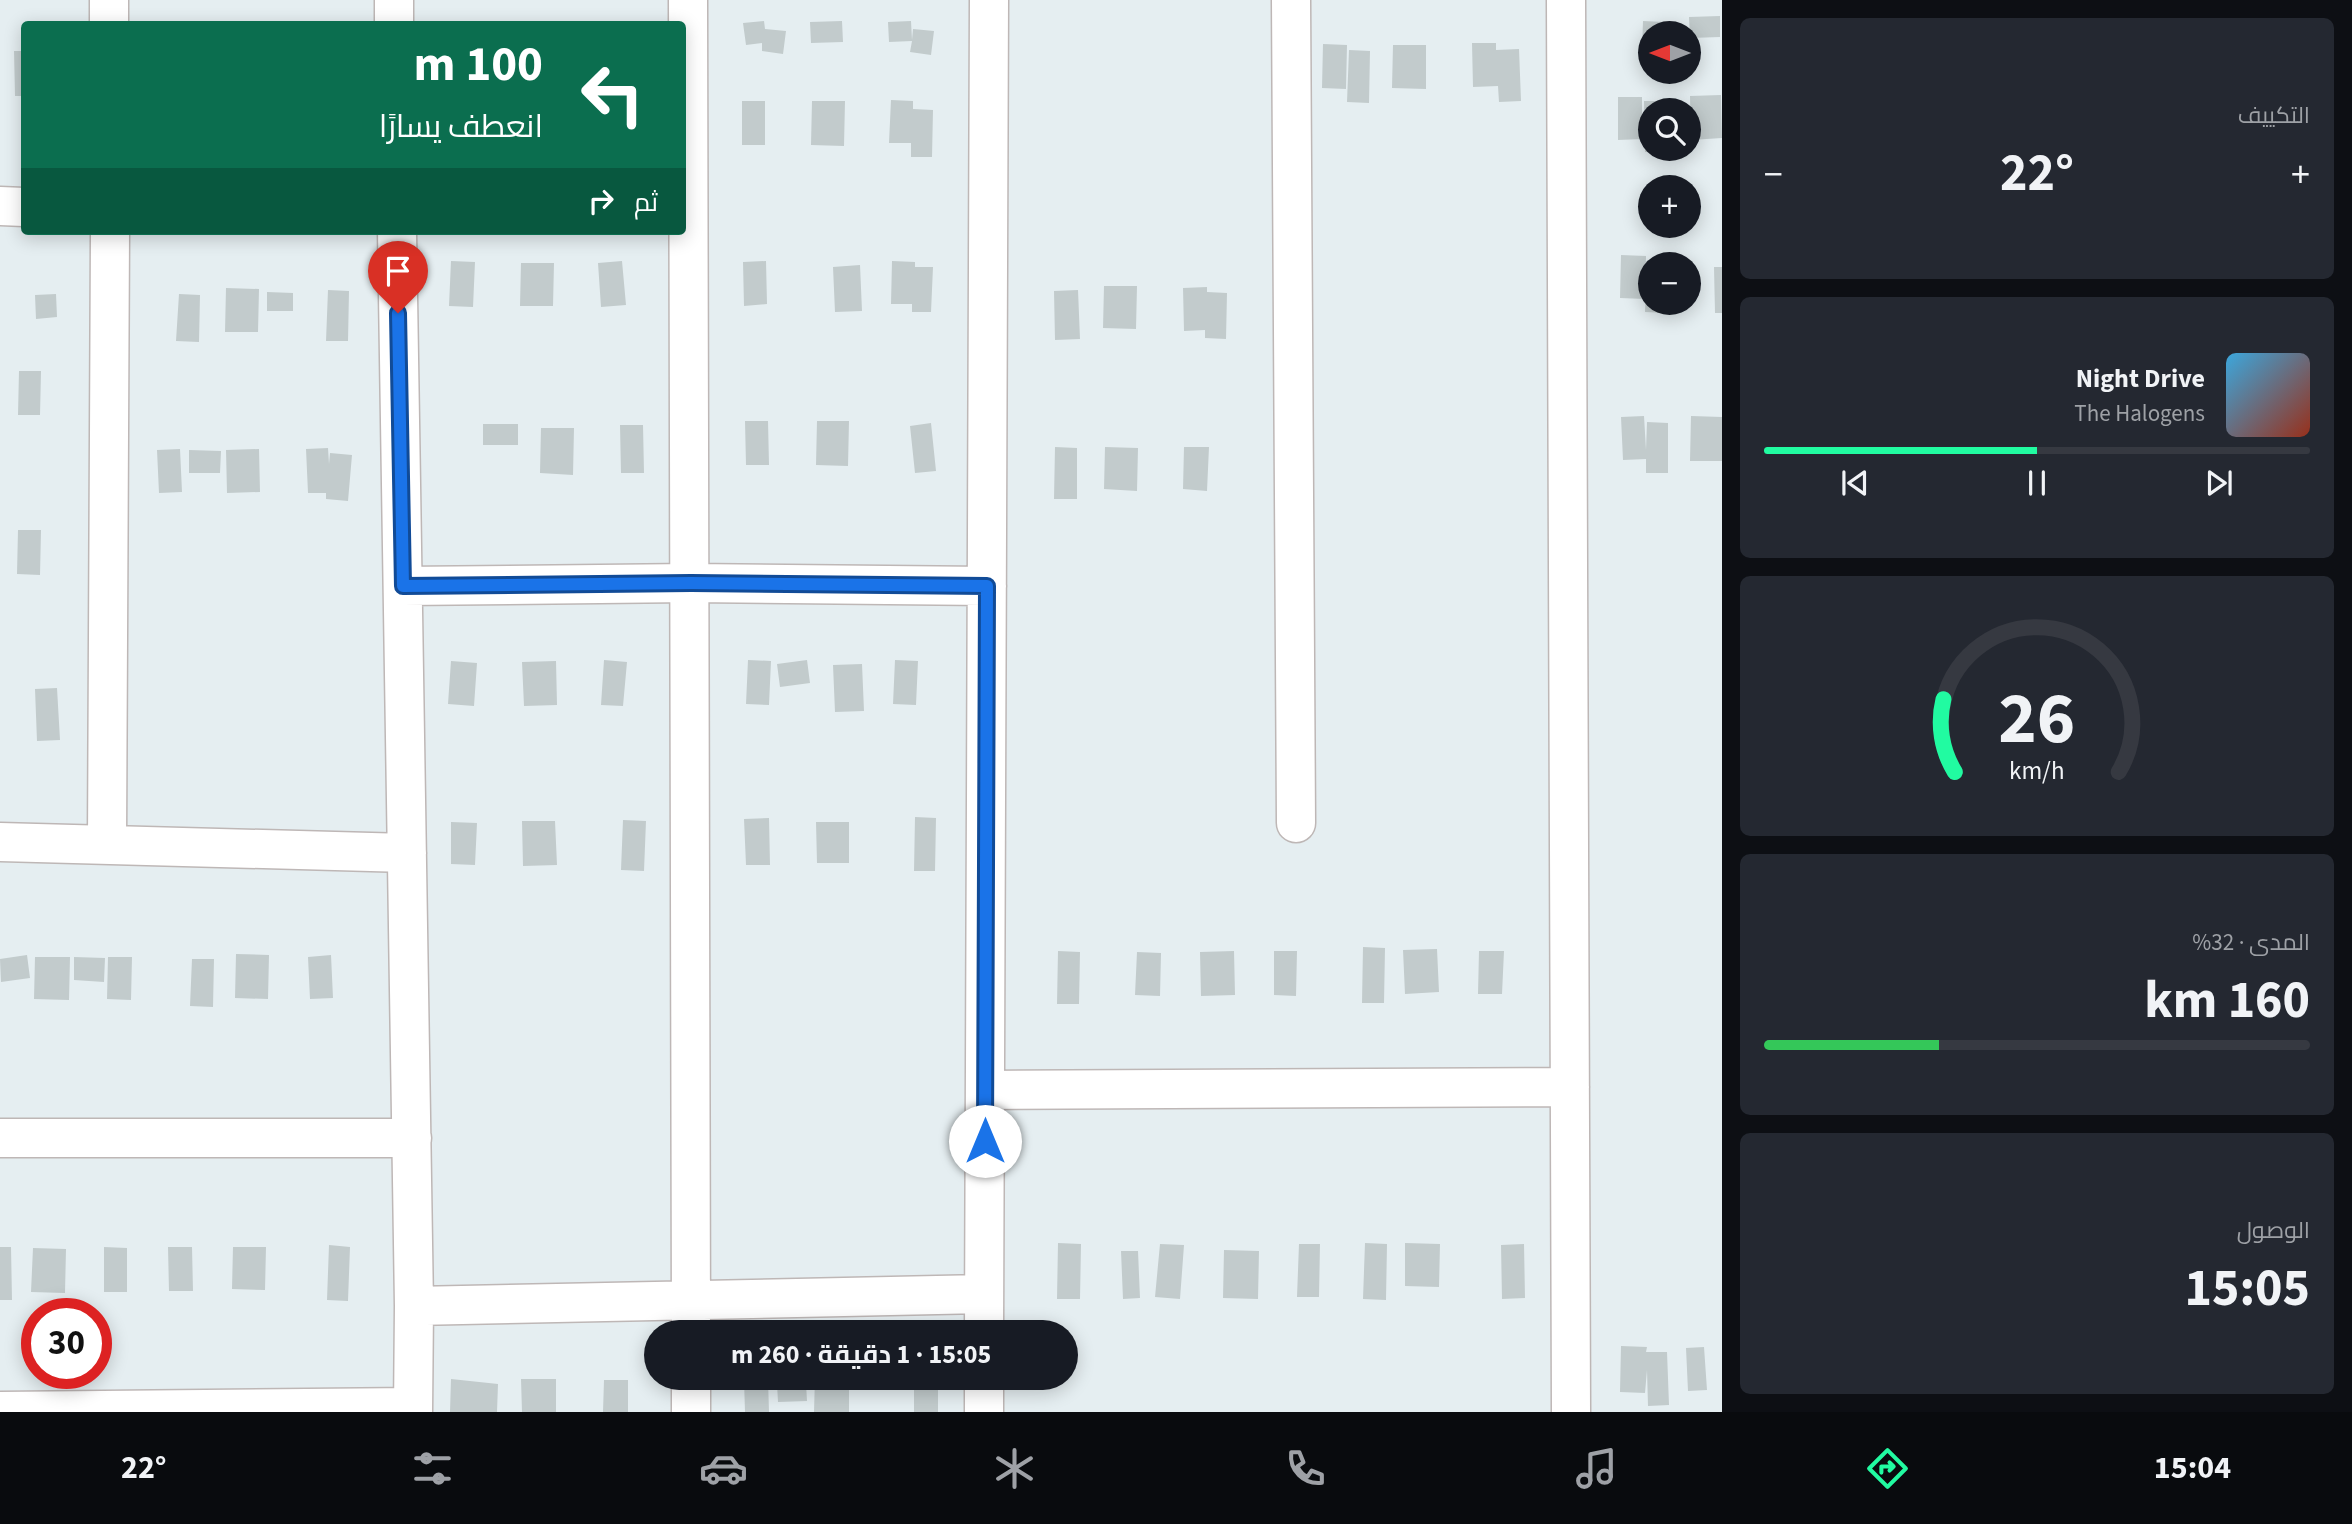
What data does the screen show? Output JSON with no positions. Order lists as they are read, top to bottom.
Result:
{
  "north": "left",
  "page": {
    "tile": [
      "التكييف",
      ["المدى · 32%", "160 km"],
      ["الوصول", "15:05"]
    ],
    "map_buttons": ["+", "−"],
    "turn": ["100 m", "انعطف يسارًا"],
    "heat": ["−", "22°", "+"],
    "then": "ثم",
    "song": ["Night Drive", "The Halogens"],
    "limit": "30",
    "trip": "15:05 · 1 دقيقة · 260 m",
    "tabs": ["15:04", "22°"],
    "gauge": ["26", "km/h"]
  }
}
